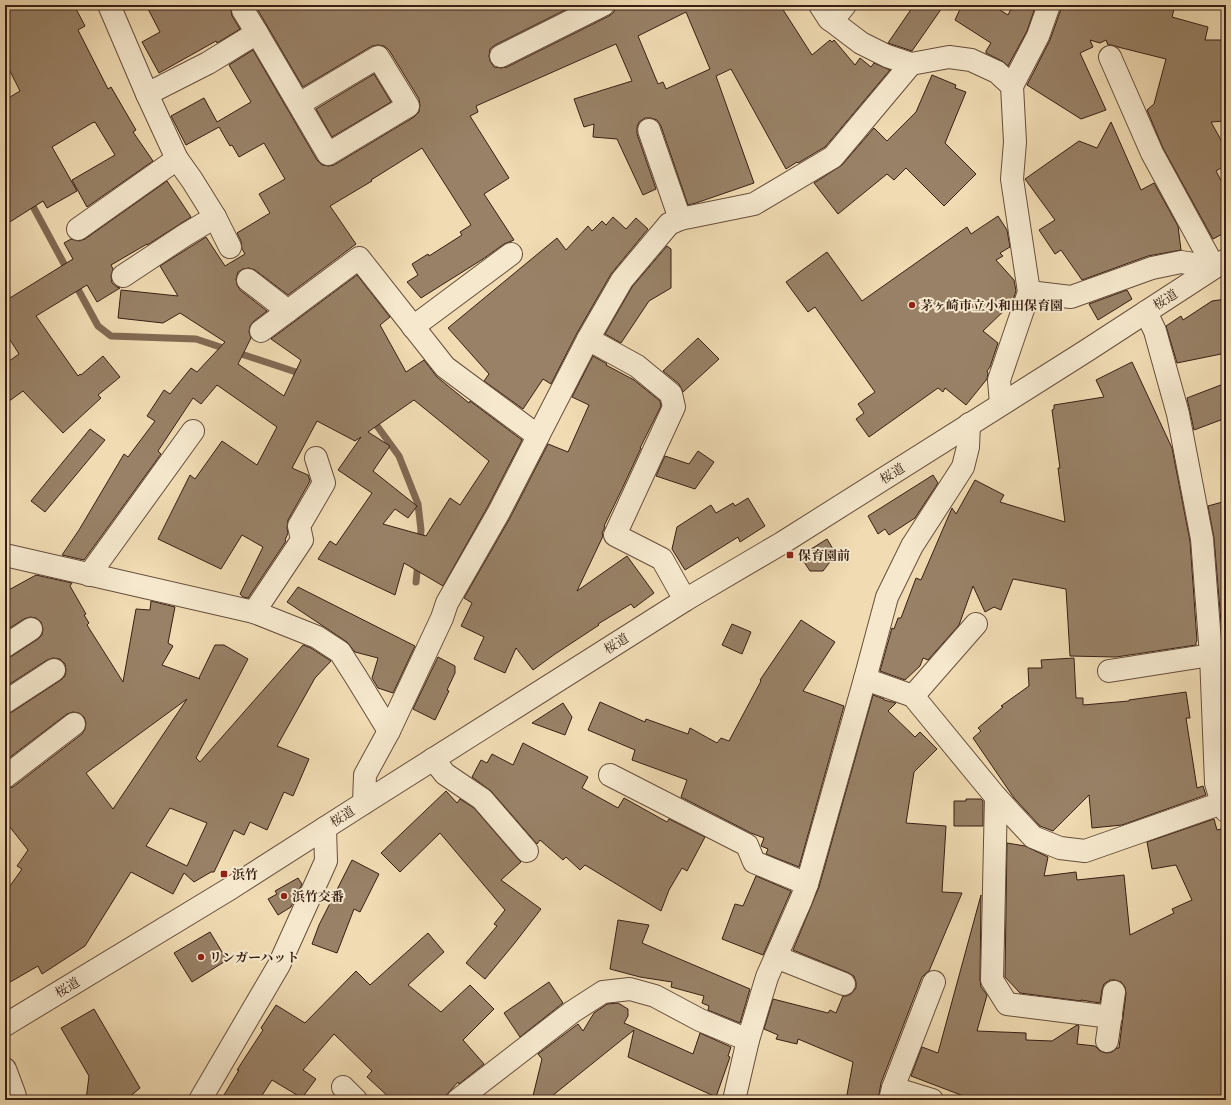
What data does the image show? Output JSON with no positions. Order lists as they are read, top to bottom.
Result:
{
  "streets": {
    "street": ["桜道"]
  },
  "places": {
    "other": ["茅ヶ崎市立小和田保育園", "浜竹交番", "リンガーハット"],
    "transit": ["保育園前", "浜竹"]
  }
}
